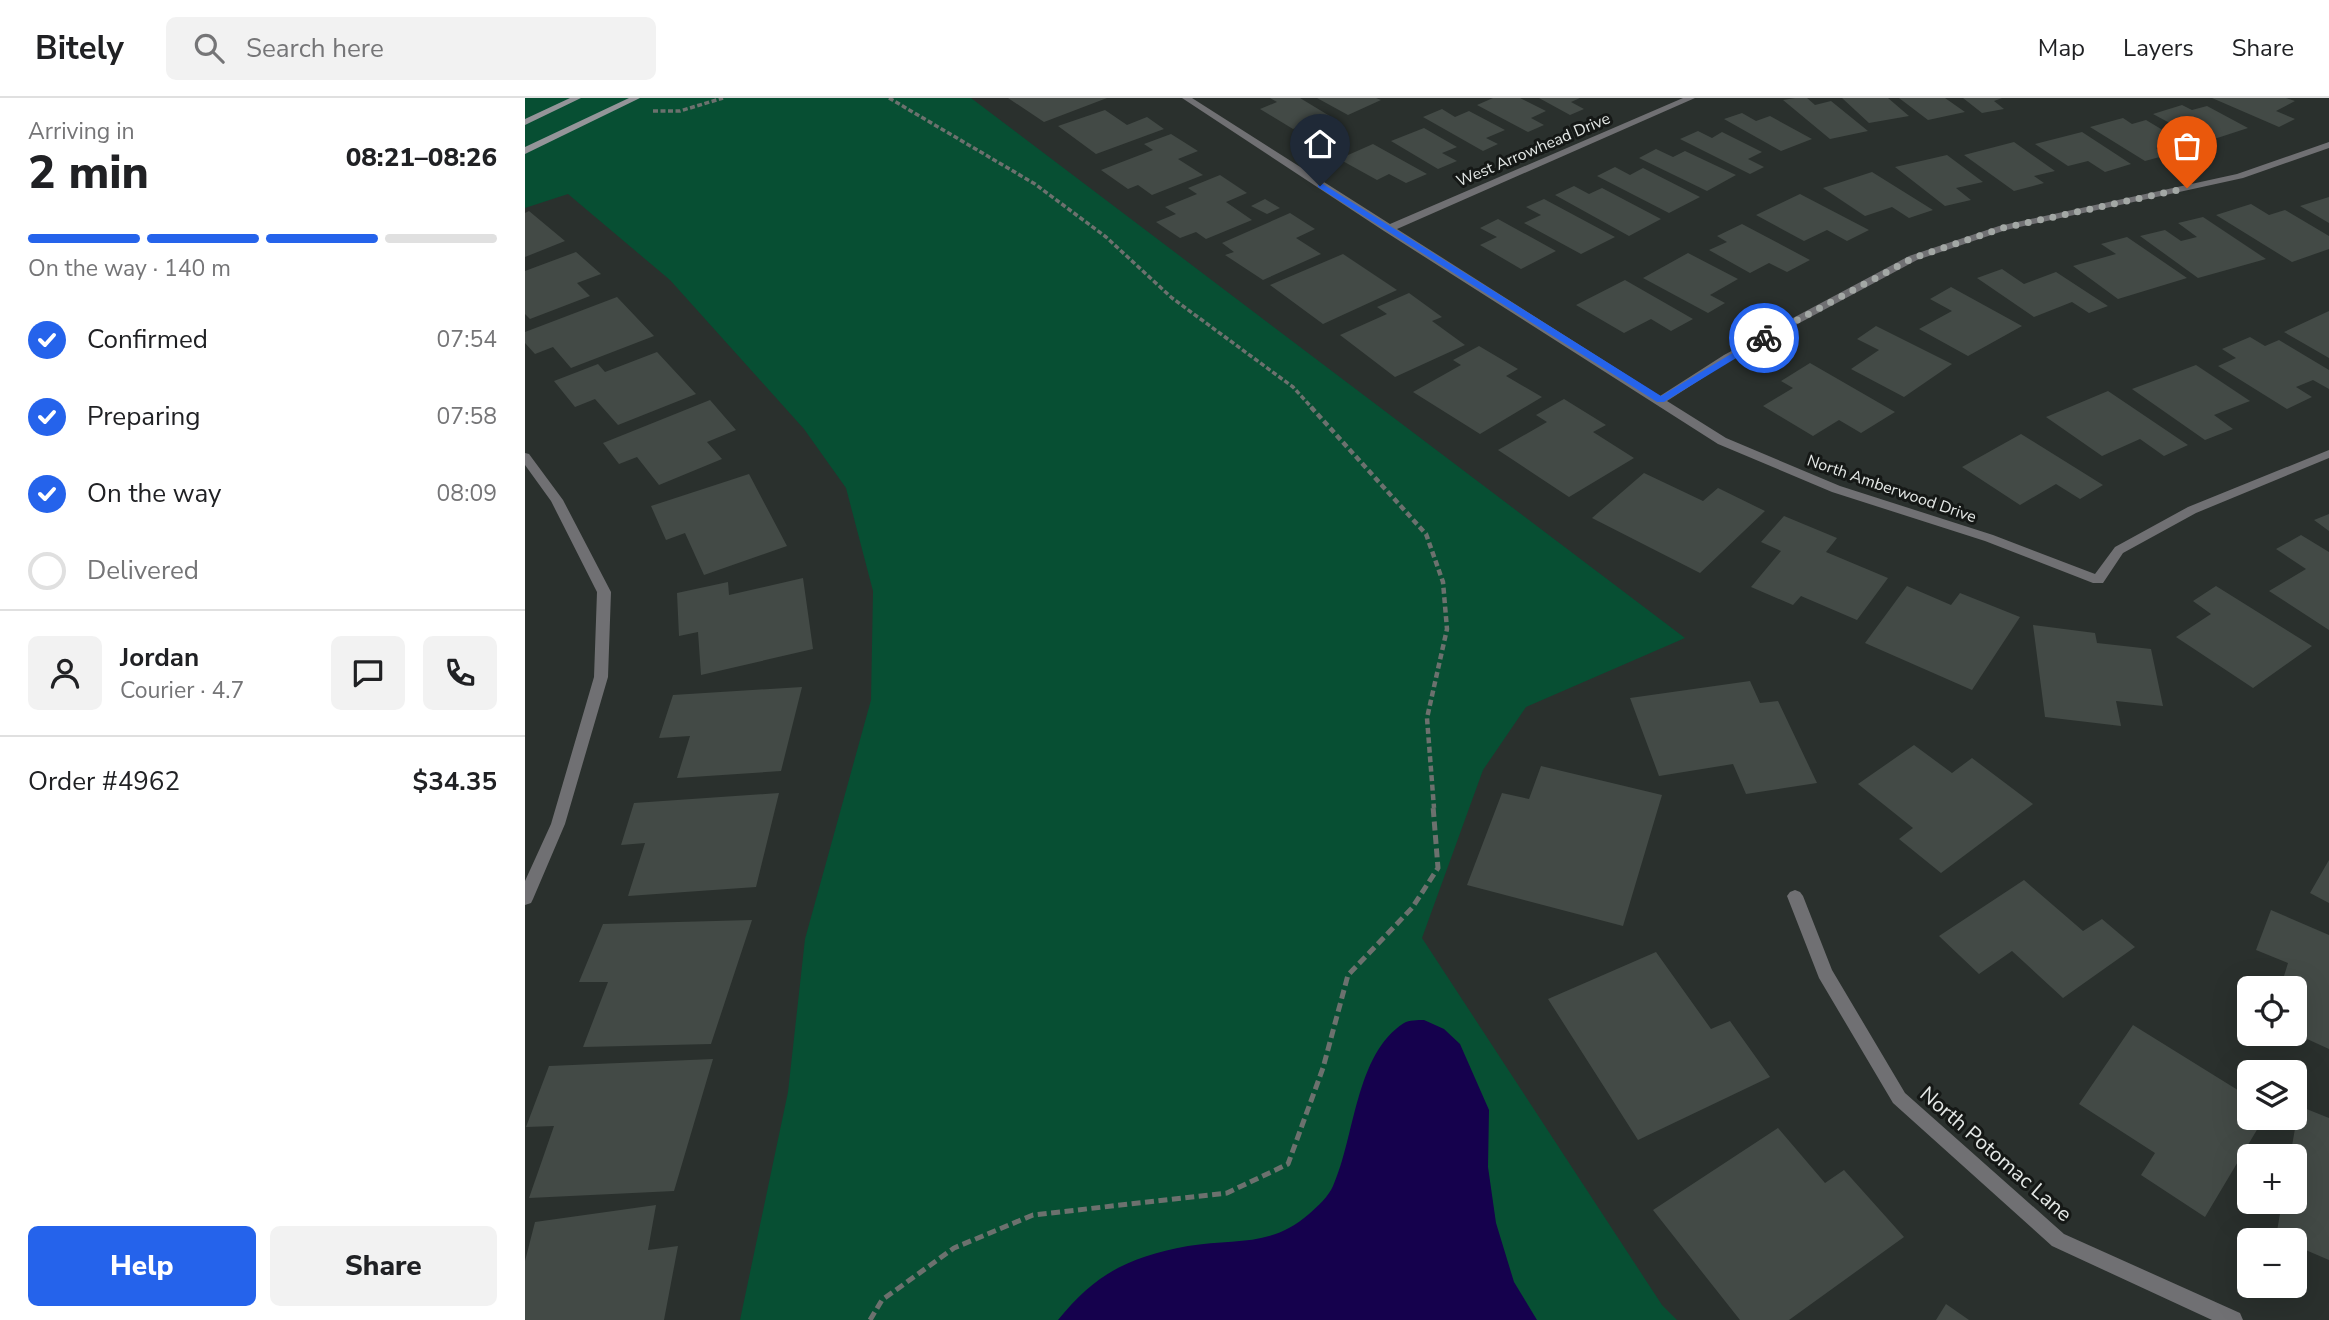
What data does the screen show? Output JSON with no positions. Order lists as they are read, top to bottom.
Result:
{
  "streets": {
    "street": ["West Arrowhead Drive", "North Amberwood Drive", "North Potomac Lane"]
  },
  "crossings": [
    ["West Arrowhead Drive", "North Amberwood Drive"]
  ],
  "page": {
    "header": "Bitely",
    "search": "Search here",
    "nav": ["Map", "Layers", "Share"],
    "heading": ["2 min", "Arriving in", "08:21–08:26"],
    "panel": [
      "Jordan",
      "Courier · 4.7",
      "Order #4962",
      "$34.35"
    ],
    "bar": "On the way · 140 m",
    "list": [
      ["Confirmed", "07:54"],
      ["Preparing", "07:58"],
      ["On the way", "08:09"],
      "Delivered"
    ],
    "map_buttons": ["+", "−"],
    "buttons": ["Help", "Share"]
  }
}
